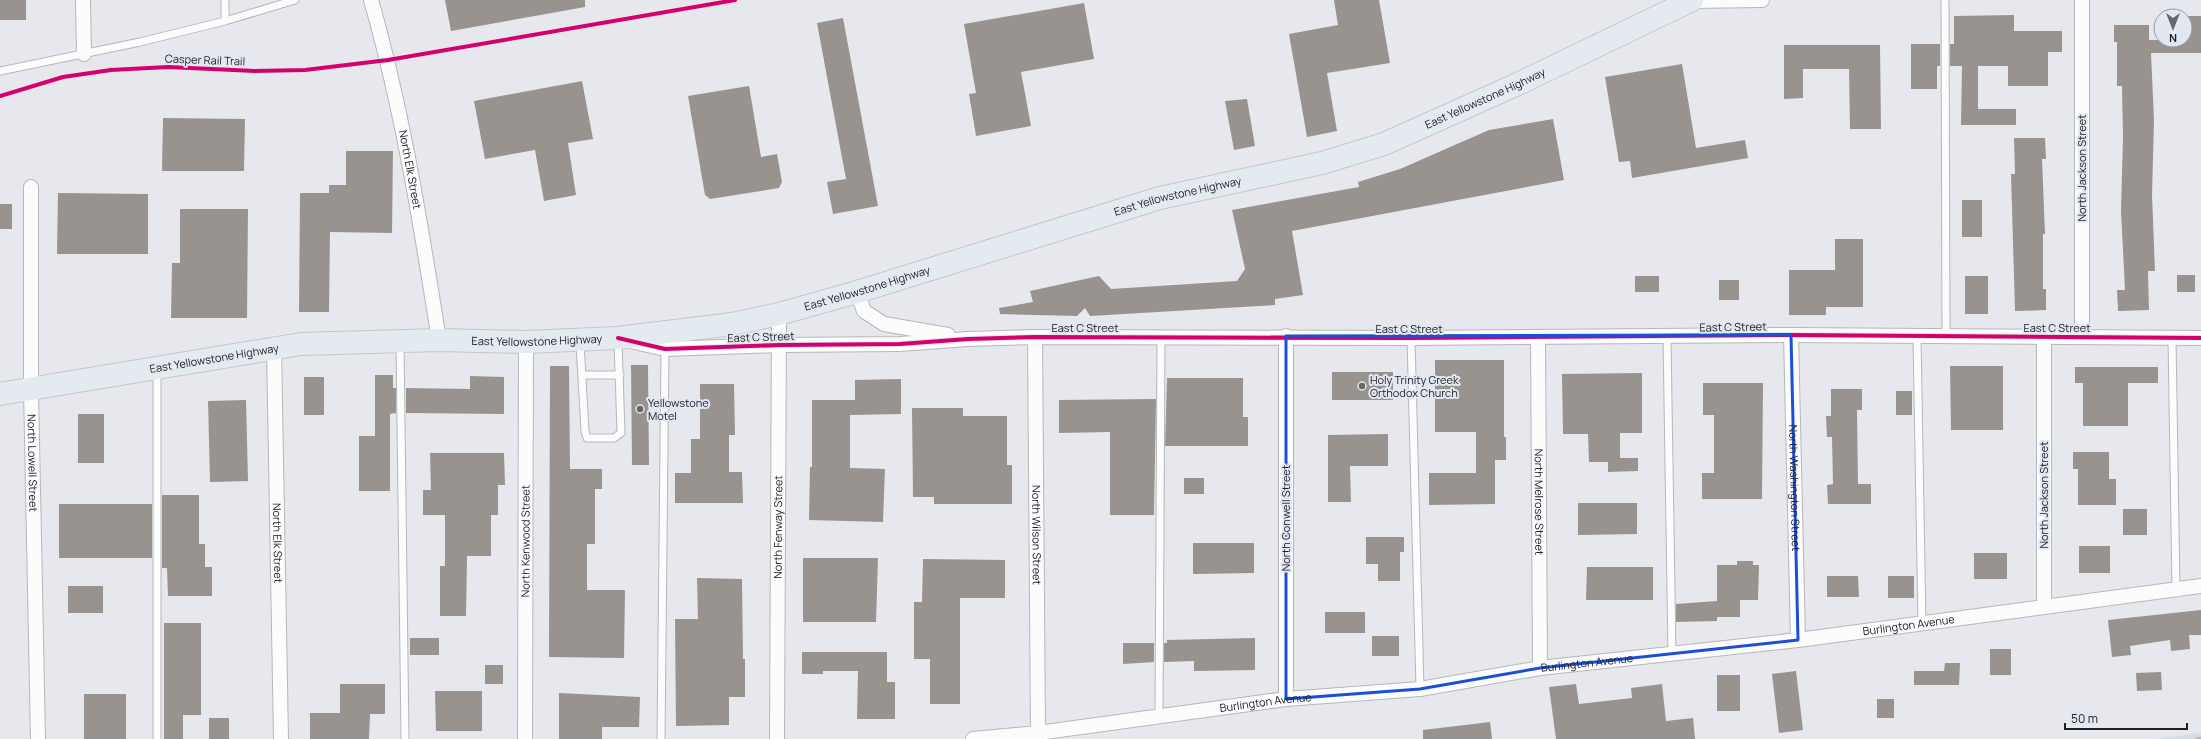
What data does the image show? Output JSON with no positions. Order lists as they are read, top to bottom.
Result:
{
  "streets": {
    "main road": ["East Yellowstone Highway"],
    "street": [
      "North Jackson Street",
      "North Elk Street",
      "East C Street",
      "North Lowell Street",
      "North Washington Street",
      "North Melrose Street",
      "North Conwell Street",
      "North Fenway Street",
      "North Wilson Street",
      "North Kenwood Street",
      "Burlington Avenue"
    ],
    "cycle path": ["Casper Rail Trail"]
  },
  "crossings": [
    ["East Yellowstone Highway", "North Elk Street"],
    ["East Yellowstone Highway", "East C Street"],
    ["East Yellowstone Highway", "North Lowell Street"],
    ["East Yellowstone Highway", "North Fenway Street"],
    ["East Yellowstone Highway", "North Kenwood Street"],
    ["North Jackson Street", "East C Street"],
    ["North Jackson Street", "Burlington Avenue"],
    ["East C Street", "North Washington Street"],
    ["East C Street", "North Melrose Street"],
    ["East C Street", "North Conwell Street"],
    ["East C Street", "North Fenway Street"],
    ["East C Street", "North Wilson Street"],
    ["North Washington Street", "Burlington Avenue"],
    ["North Melrose Street", "Burlington Avenue"],
    ["North Conwell Street", "Burlington Avenue"],
    ["North Wilson Street", "Burlington Avenue"]
  ],
  "places": ["Holy Trinity Greek Orthodox Church", "Yellowstone Motel"],
  "scale_bar": "50 m",
  "north": "bottom"
}
